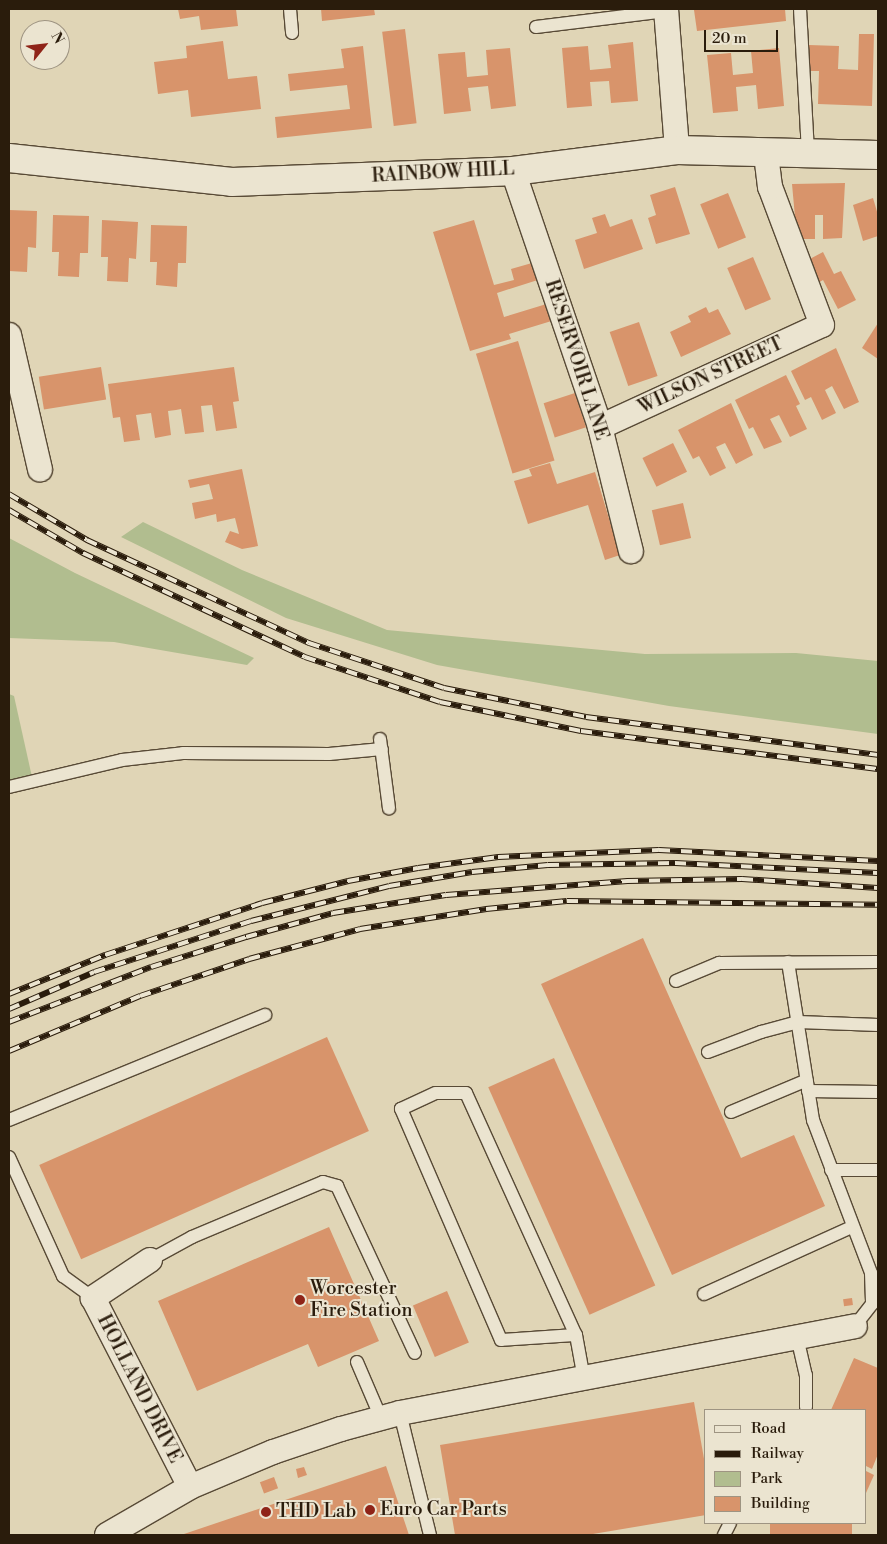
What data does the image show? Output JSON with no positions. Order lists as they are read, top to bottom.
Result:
{
  "streets": {
    "main road": ["RAINBOW HILL"],
    "street": ["RESERVOIR LANE", "WILSON STREET", "HOLLAND DRIVE"]
  },
  "crossings": [
    ["RAINBOW HILL", "RESERVOIR LANE"],
    ["RAINBOW HILL", "WILSON STREET"],
    ["RESERVOIR LANE", "WILSON STREET"]
  ],
  "places": ["Worcester Fire Station", "Euro Car Parts", "THD Lab"],
  "legend": [
    "Road",
    "Railway",
    "Park",
    "Building"
  ],
  "scale_bar": "20 m",
  "north": "top right"
}
